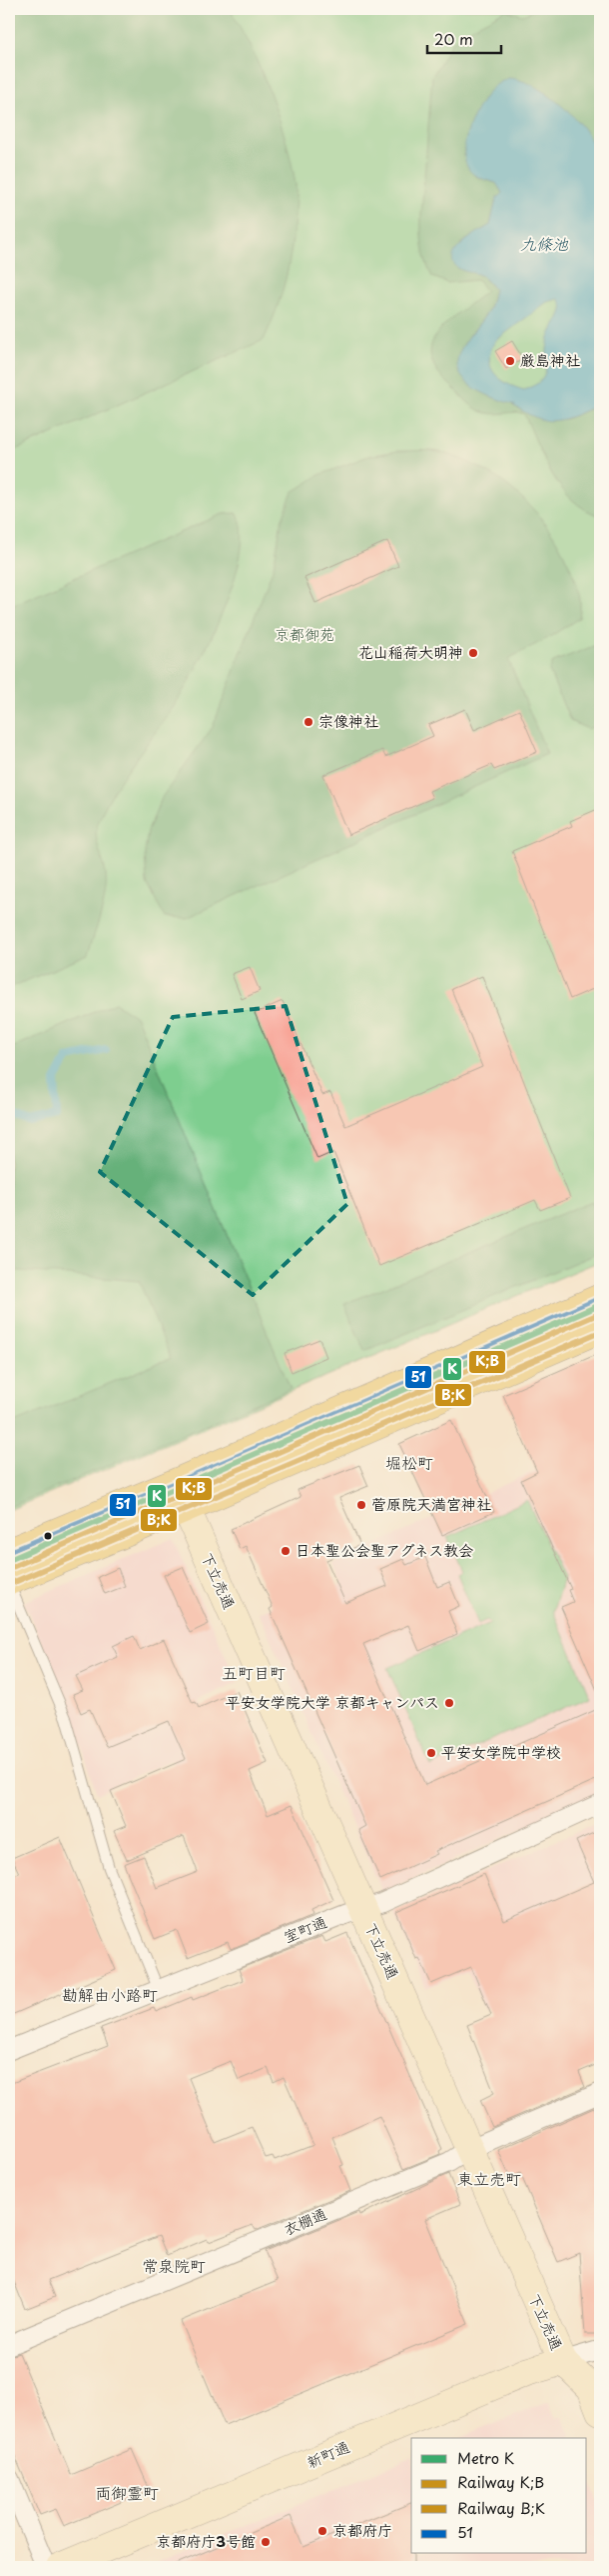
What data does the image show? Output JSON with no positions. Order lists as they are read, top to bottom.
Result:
{
  "streets": {
    "street": [
      "下立売通",
      "室町通",
      "衣棚通",
      "新町通"
    ]
  },
  "crossings": [
    ["下立売通", "室町通"],
    ["下立売通", "衣棚通"],
    ["下立売通", "新町通"]
  ],
  "districts": [
    "堀松町",
    "五町目町",
    "勘解由小路町",
    "東立売町",
    "常泉院町",
    "両御霊町"
  ],
  "water": ["九條池"],
  "parks": ["京都御苑"],
  "places": [
    "厳島神社",
    "花山稲荷大明神",
    "宗像神社",
    "菅原院天満宮神社",
    "日本聖公会聖アグネス教会",
    "平安女学院大学 京都キャンパス",
    "平安女学院中学校",
    "京都府庁",
    "京都府庁3号館"
  ],
  "lines": [
    "transit line 51",
    "metro line K",
    "rail line K;B",
    "rail line B;K"
  ],
  "legend": [
    "Metro K",
    "Railway K;B",
    "Railway B;K",
    "51"
  ],
  "scale_bar": "20 m"
}
